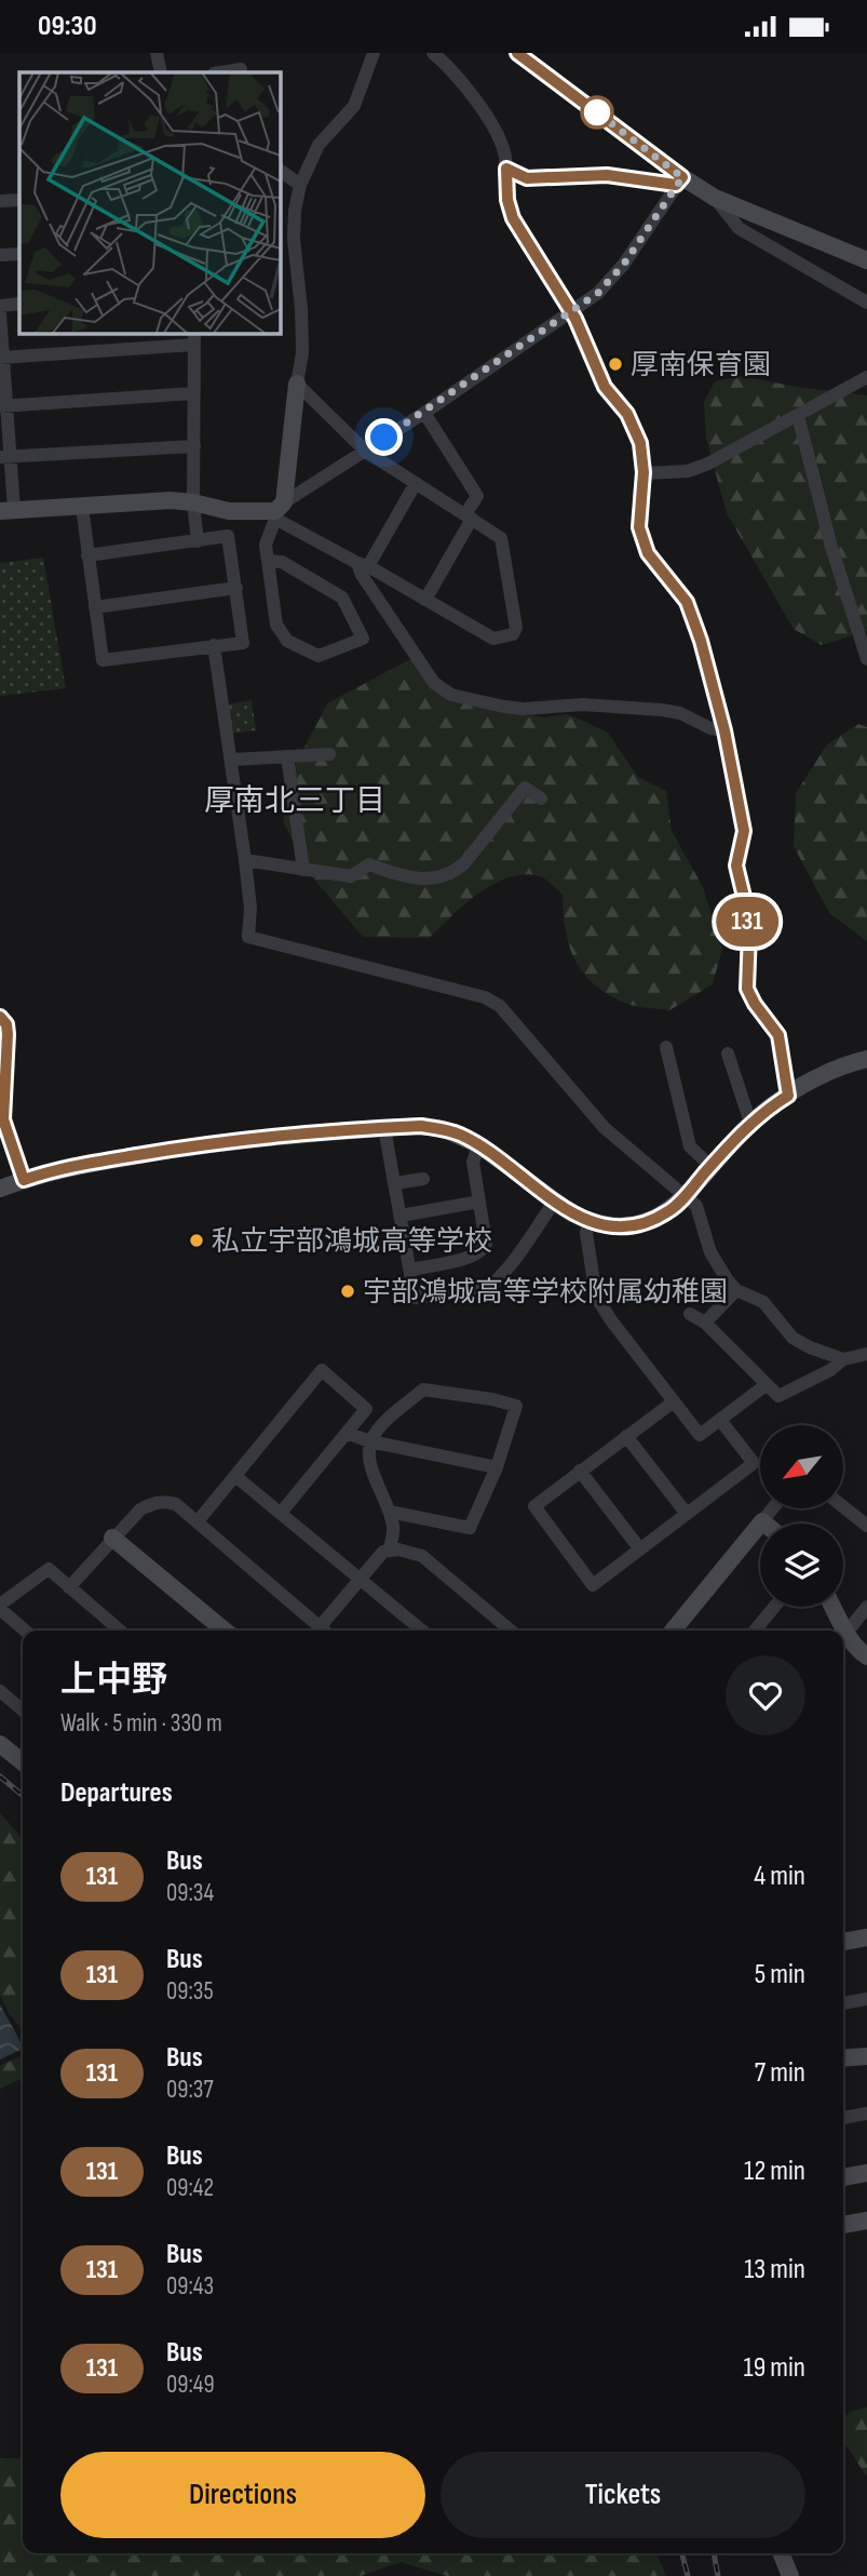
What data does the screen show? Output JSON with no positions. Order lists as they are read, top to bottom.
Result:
{
  "districts": ["厚南北三丁目"],
  "places": ["厚南保育園", "私立宇部鴻城高等学校", "宇部鴻城高等学校附属幼稚園"],
  "lines": ["bus line 131"],
  "north": "bottom left",
  "page": {
    "status": "09:30",
    "on_map": "131",
    "heading": [
      ["上中野", "Walk · 5 min · 330 m"],
      "Departures"
    ],
    "list": [
      {
        "mark": "131",
        "name": "Bus",
        "note": "09:34",
        "value": "4 min"
      },
      {
        "mark": "131",
        "name": "Bus",
        "note": "09:35",
        "value": "5 min"
      },
      {
        "mark": "131",
        "name": "Bus",
        "note": "09:37",
        "value": "7 min"
      },
      {
        "mark": "131",
        "name": "Bus",
        "note": "09:42",
        "value": "12 min"
      },
      {
        "mark": "131",
        "name": "Bus",
        "note": "09:43",
        "value": "13 min"
      },
      {
        "mark": "131",
        "name": "Bus",
        "note": "09:49",
        "value": "19 min"
      }
    ],
    "buttons": ["Directions", "Tickets"]
  }
}
